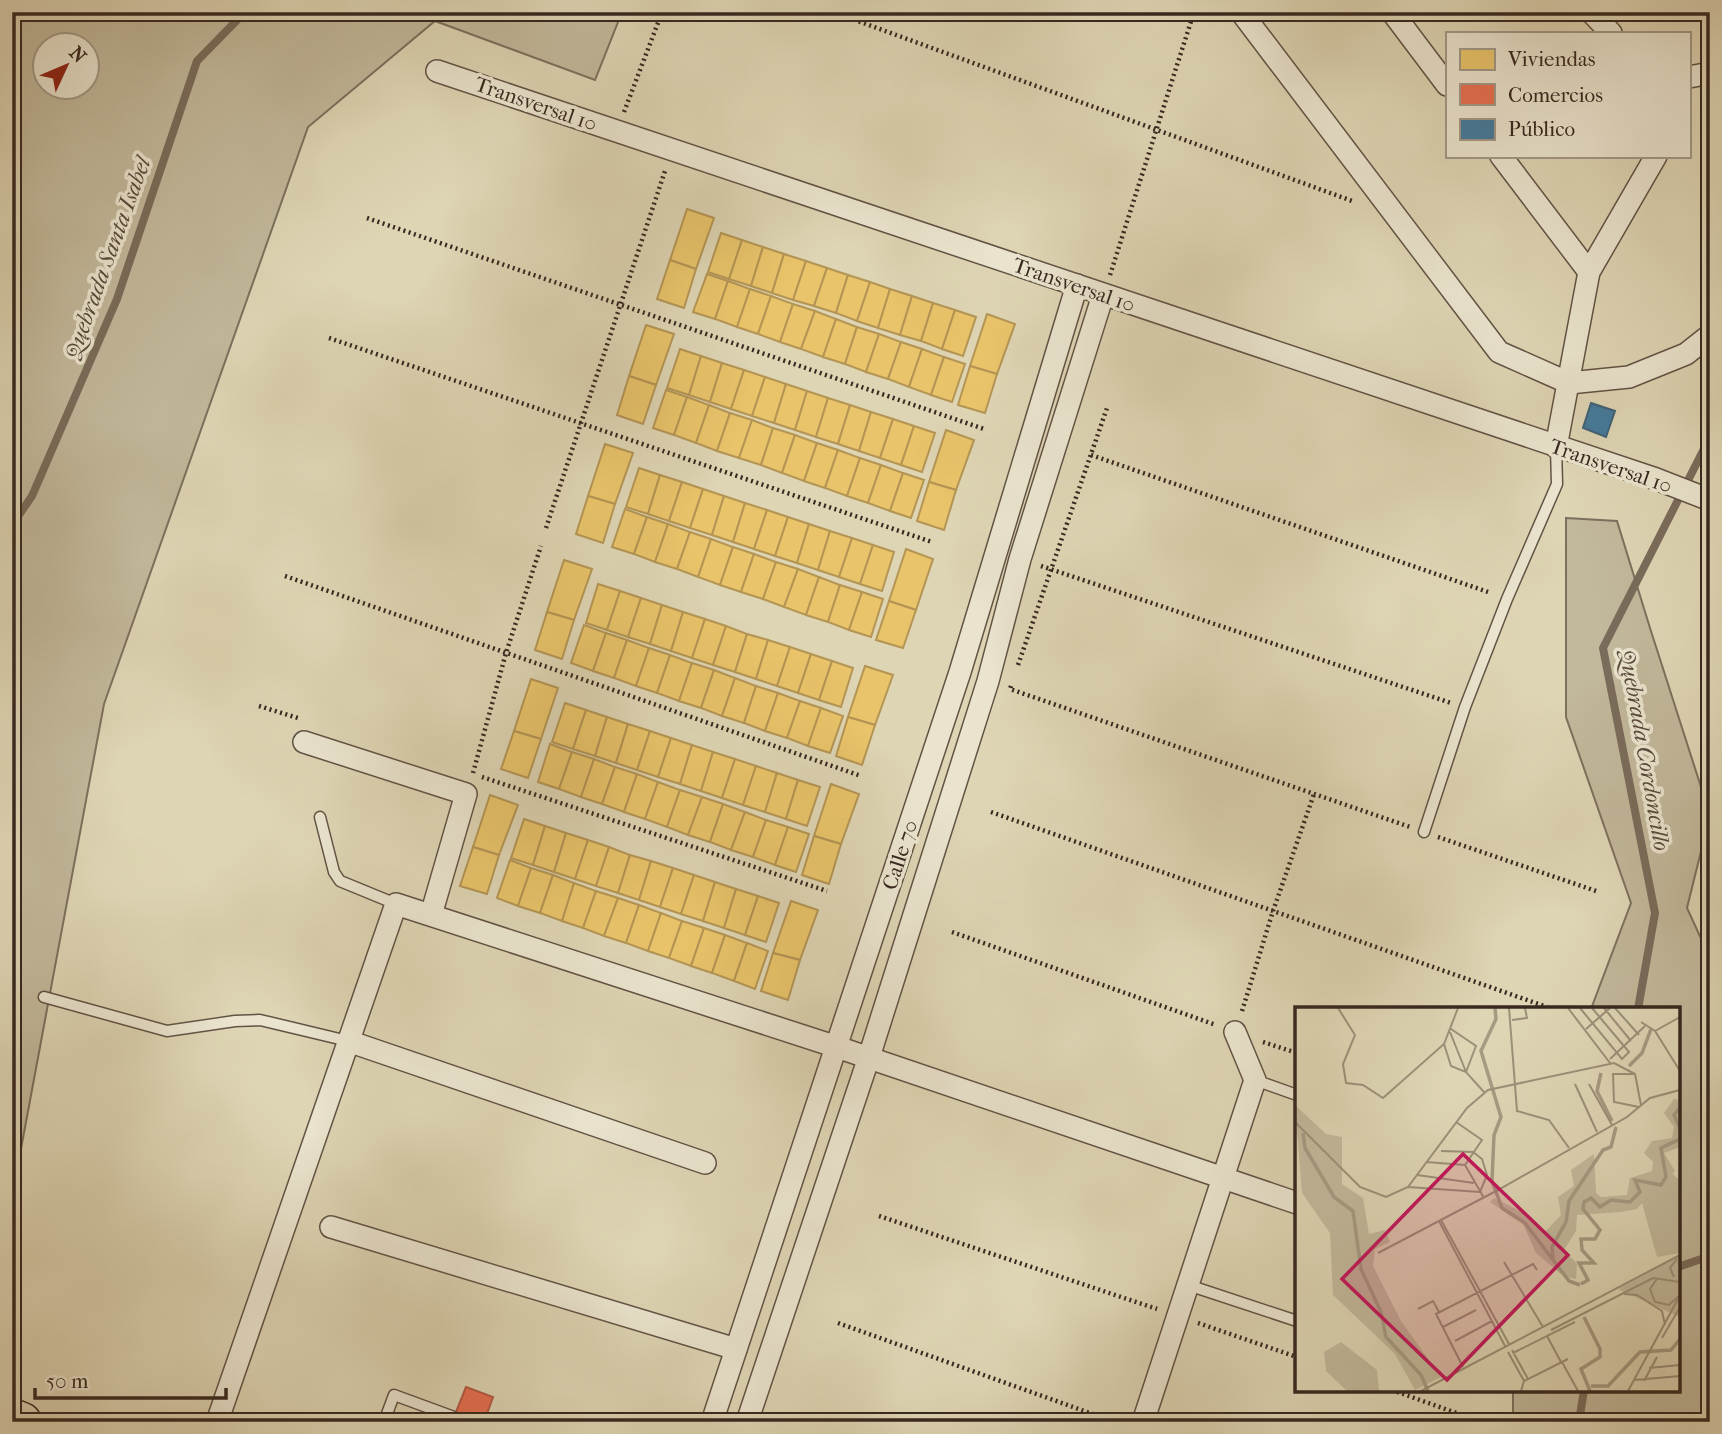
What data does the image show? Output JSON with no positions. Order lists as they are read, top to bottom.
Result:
{
  "streets": {
    "street": ["Transversal 10", "Calle 70"]
  },
  "crossings": [
    ["Transversal 10", "Calle 70"]
  ],
  "water": ["Quebrada Santa Isabel", "Quebrada Cordoncillo"],
  "legend": ["Viviendas", "Comercios", "Público"],
  "scale_bar": "50 m",
  "north": "top right"
}
